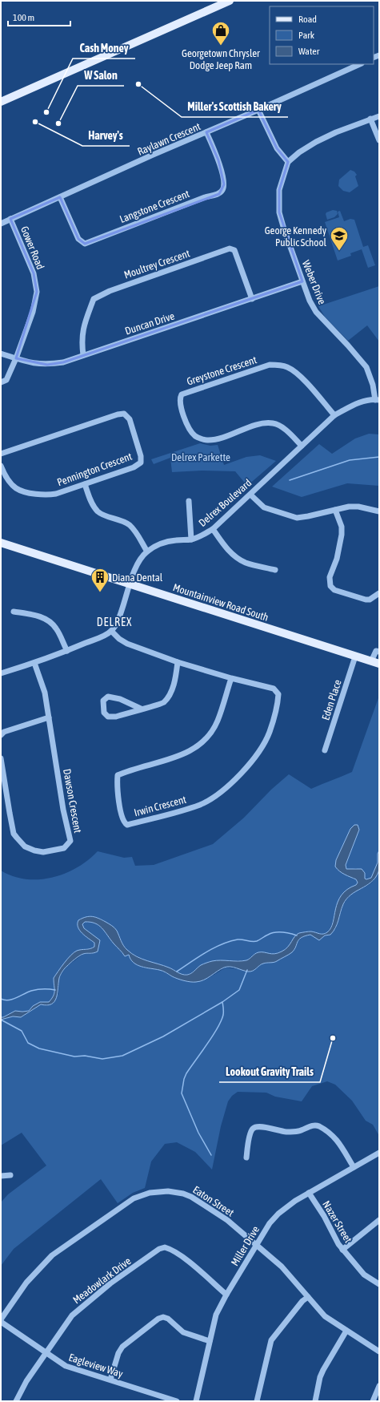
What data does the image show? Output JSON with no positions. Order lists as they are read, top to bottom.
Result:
{
  "streets": {
    "main road": ["Mountainview Road South"],
    "street": [
      "Raylawn Crescent",
      "Langstone Crescent",
      "Gower Road",
      "Moultrey Crescent",
      "Weber Drive",
      "Duncan Drive",
      "Greystone Crescent",
      "Pennington Crescent",
      "Delrex Boulevard",
      "Eden Place",
      "Dawson Crescent",
      "Irwin Crescent",
      "Eaton Street",
      "Nazer Street",
      "Miller Drive",
      "Meadowlark Drive",
      "Eagleview Way"
    ]
  },
  "crossings": [
    ["Raylawn Crescent", "Langstone Crescent"],
    ["Raylawn Crescent", "Gower Road"],
    ["Gower Road", "Duncan Drive"],
    ["Moultrey Crescent", "Duncan Drive"],
    ["Weber Drive", "Duncan Drive"],
    ["Weber Drive", "Delrex Boulevard"],
    ["Greystone Crescent", "Delrex Boulevard"],
    ["Delrex Boulevard", "Mountainview Road South"],
    ["Delrex Boulevard", "Irwin Crescent"],
    ["Mountainview Road South", "Eden Place"],
    ["Eaton Street", "Miller Drive"],
    ["Nazer Street", "Miller Drive"],
    ["Miller Drive", "Meadowlark Drive"],
    ["Meadowlark Drive", "Eagleview Way"]
  ],
  "districts": ["DELREX"],
  "parks": ["Delrex Parkette"],
  "places": {
    "shop": ["Georgetown Chrysler Dodge Jeep Ram"],
    "other": [
      "Miller's Scottish Bakery",
      "Cash Money",
      "Harvey's",
      "W Salon",
      "Lookout Gravity Trails"
    ],
    "school or university": ["George Kennedy Public School"],
    "building": ["Diana Dental"]
  },
  "legend": ["Road", "Park", "Water"],
  "scale_bar": "100 m"
}
